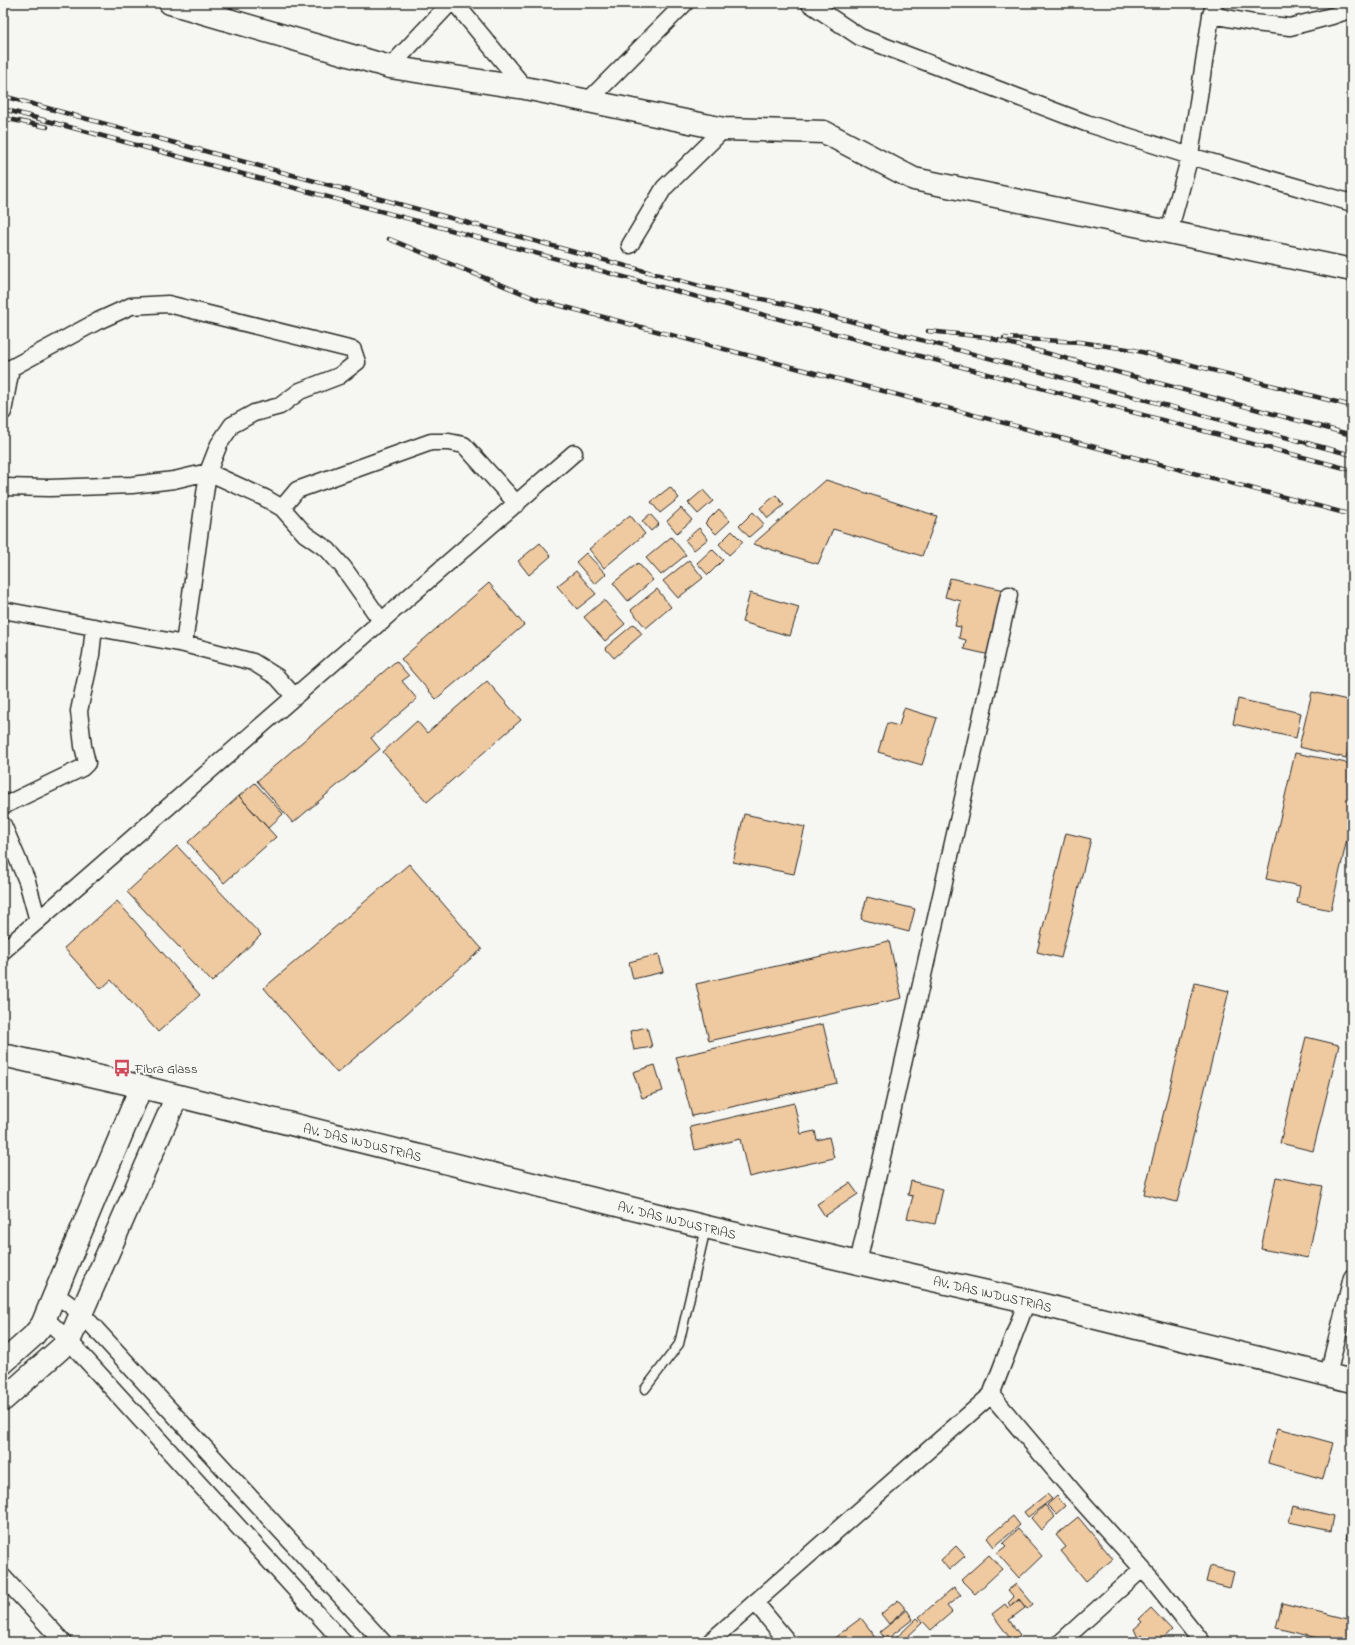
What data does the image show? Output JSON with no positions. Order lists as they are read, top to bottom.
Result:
{
  "streets": {
    "street": ["AV. DAS INDUSTRIAS"]
  },
  "places": {
    "bus stop": ["Fibra Glass"]
  }
}
